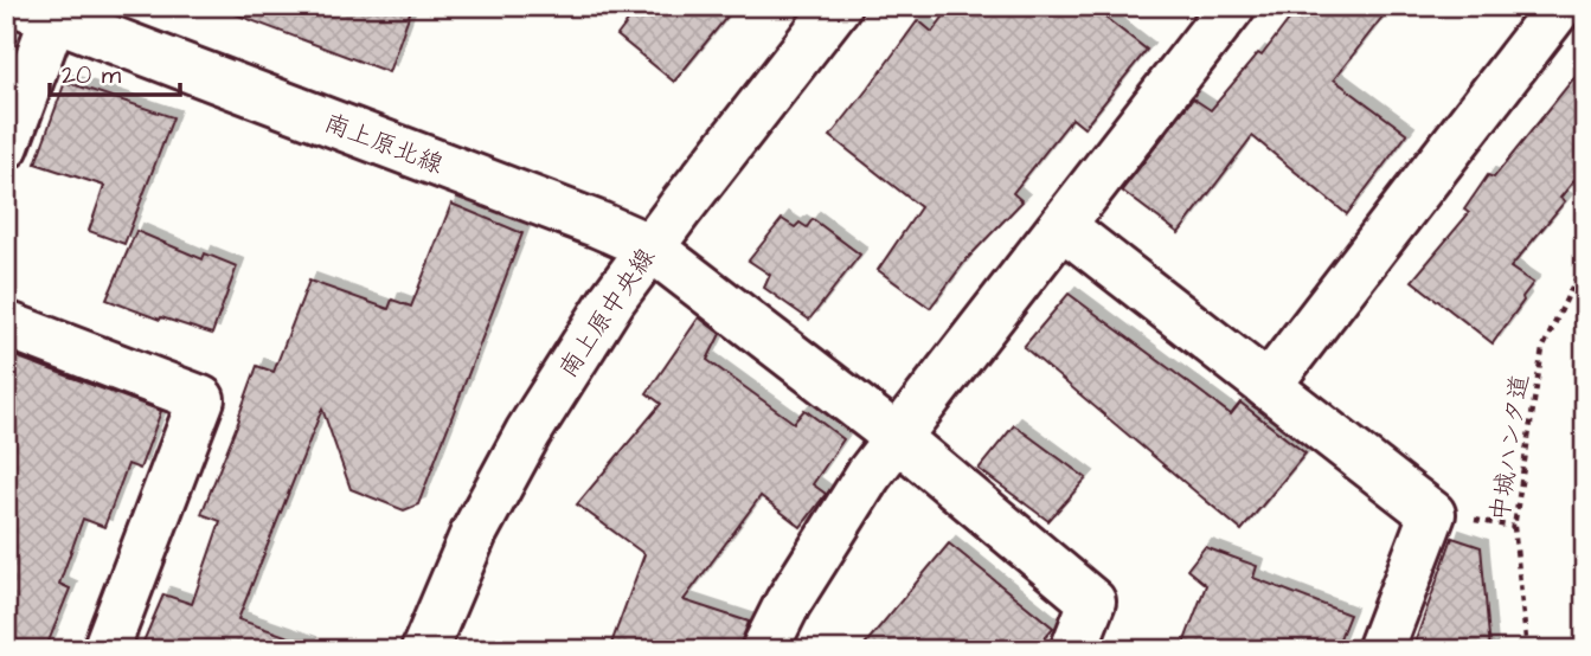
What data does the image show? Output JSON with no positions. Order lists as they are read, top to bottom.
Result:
{
  "streets": {
    "street": ["南上原北線", "南上原中央線"],
    "path": ["中城ハンタ道"]
  },
  "crossings": [
    ["南上原北線", "南上原中央線"]
  ],
  "scale_bar": "20 m"
}
